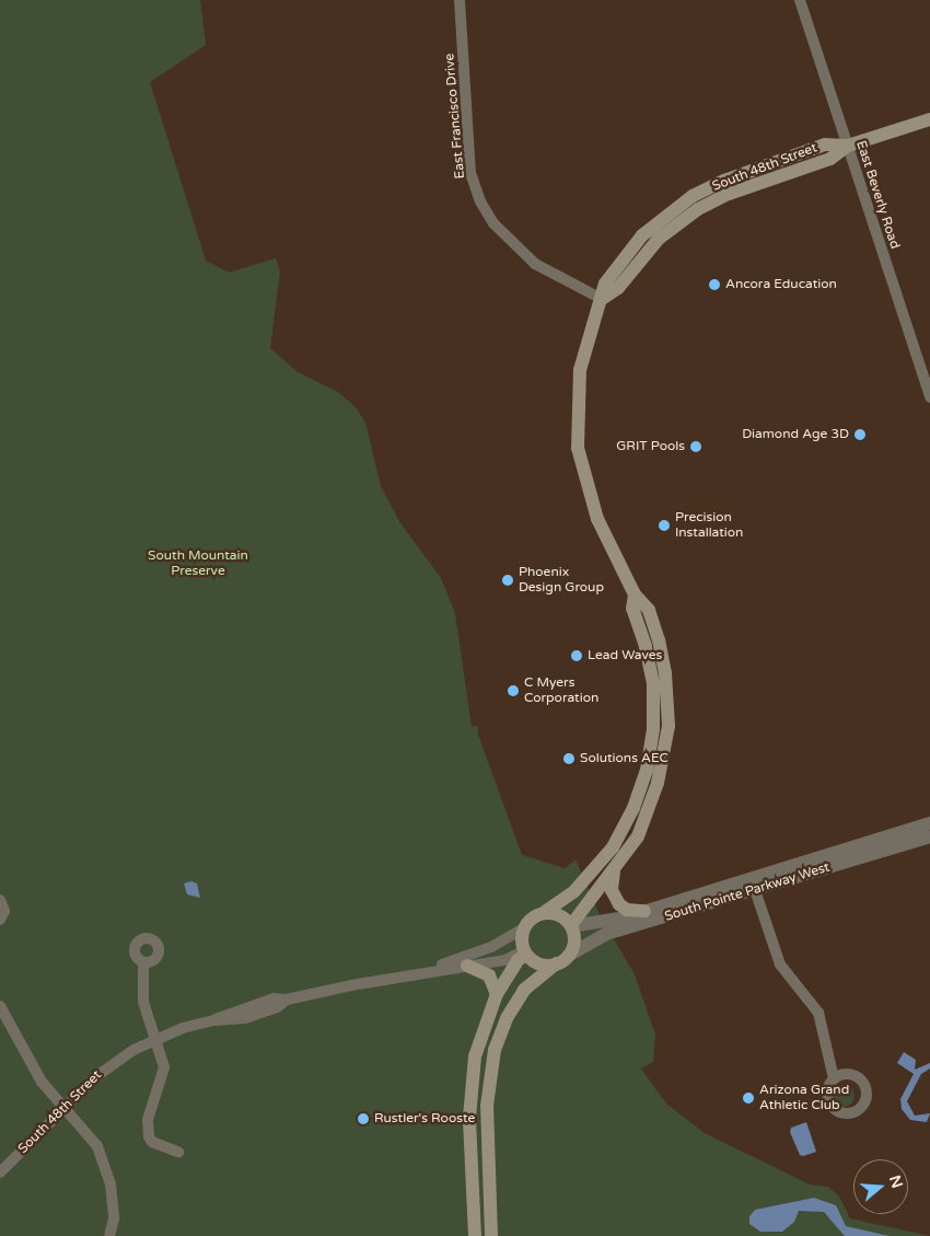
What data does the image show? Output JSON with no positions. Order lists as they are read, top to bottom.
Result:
{
  "streets": {
    "main road": ["South 48th Street"],
    "street": ["East Francisco Drive", "East Beverly Road", "South Pointe Parkway West"]
  },
  "crossings": [
    ["East Francisco Drive", "South 48th Street"],
    ["South 48th Street", "East Beverly Road"],
    ["South 48th Street", "South Pointe Parkway West"]
  ],
  "parks": ["South Mountain Preserve"],
  "places": [
    "Ancora Education",
    "Diamond Age 3D",
    "GRIT Pools",
    "Precision Installation",
    "Phoenix Design Group",
    "Lead Waves",
    "C Myers Corporation",
    "Solutions AEC",
    "Arizona Grand Athletic Club",
    "Rustler's Rooste"
  ],
  "north": "right"
}
